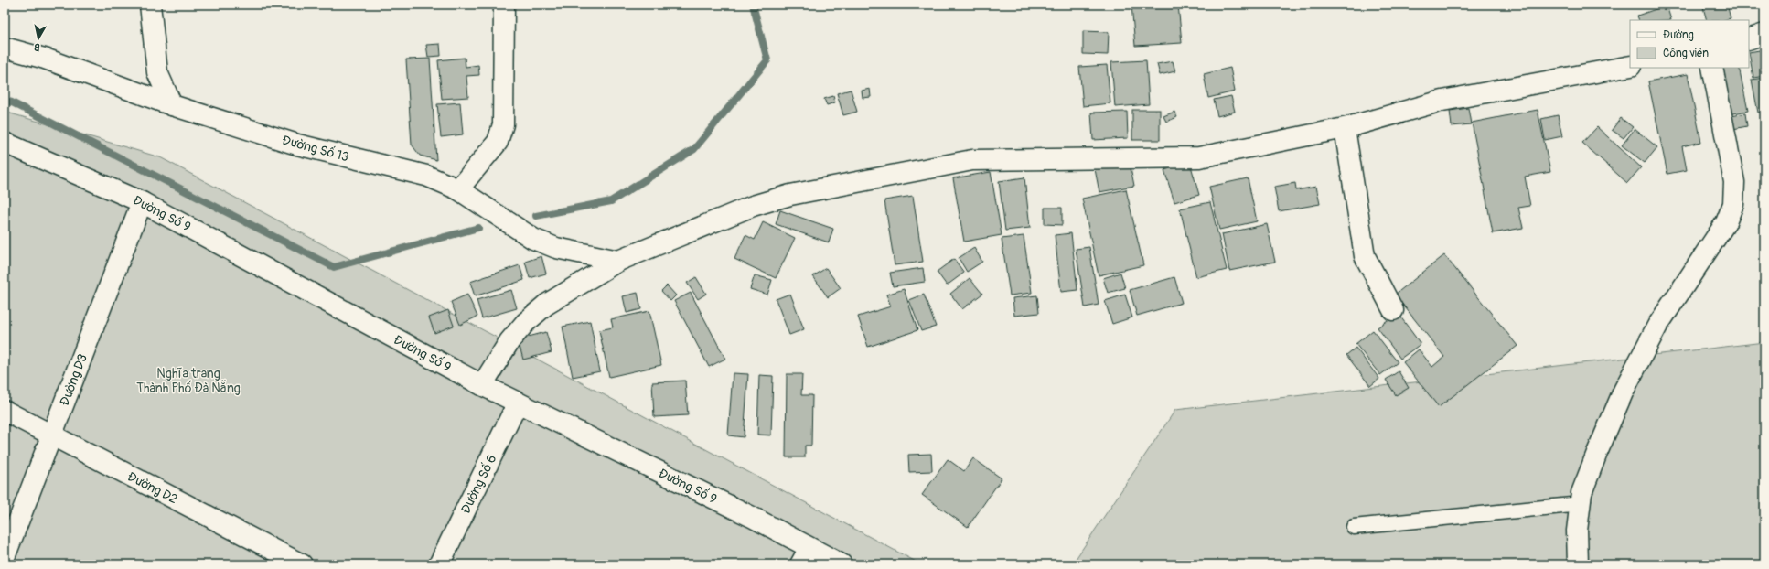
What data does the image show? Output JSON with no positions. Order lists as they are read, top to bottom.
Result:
{
  "streets": {
    "street": [
      "Đường Số 13",
      "Đường Số 9",
      "Đường D3",
      "Đường Số 6",
      "Đường D2"
    ]
  },
  "crossings": [
    ["Đường Số 9", "Đường D3"],
    ["Đường Số 9", "Đường Số 6"],
    ["Đường D3", "Đường D2"]
  ],
  "parks": ["Nghĩa trang Thành Phố Đà Nẵng"],
  "legend": ["Đường", "Công viên"],
  "north": "bottom"
}
